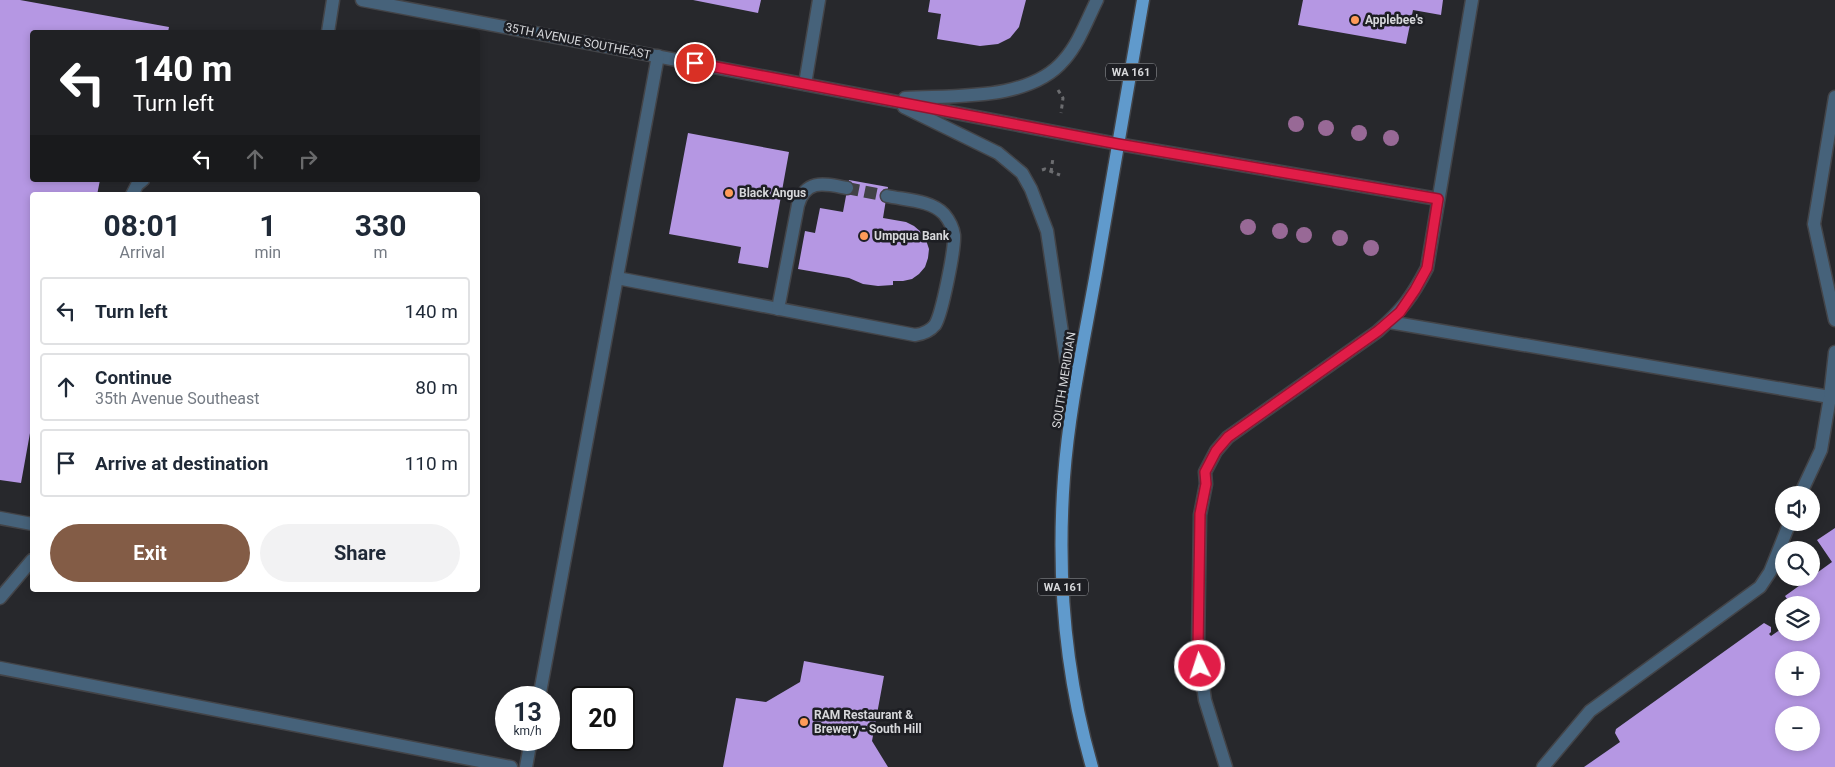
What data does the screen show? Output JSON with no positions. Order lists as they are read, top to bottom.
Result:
{
  "streets": {
    "main road": ["WA 161", "SOUTH MERIDIAN"],
    "street": ["35TH AVENUE SOUTHEAST"]
  },
  "crossings": [
    ["35TH AVENUE SOUTHEAST", "SOUTH MERIDIAN"]
  ],
  "places": [
    "Applebee's",
    "Black Angus",
    "Umpqua Bank",
    "RAM Restaurant & Brewery - South Hill"
  ],
  "page": {
    "turn": ["140 m", "Turn left"],
    "eta": [
      "08:01",
      "Arrival",
      "1",
      "min",
      "330",
      "m"
    ],
    "list": [
      {
        "name": "Turn left",
        "value": "140 m"
      },
      {
        "name": "Continue",
        "note": "35th Avenue Southeast",
        "value": "80 m"
      },
      {
        "name": "Arrive at destination",
        "value": "110 m"
      }
    ],
    "map_buttons": ["+", "−"],
    "buttons": ["Exit", "Share"],
    "speed": "13 km/h",
    "limit": "20"
  }
}
